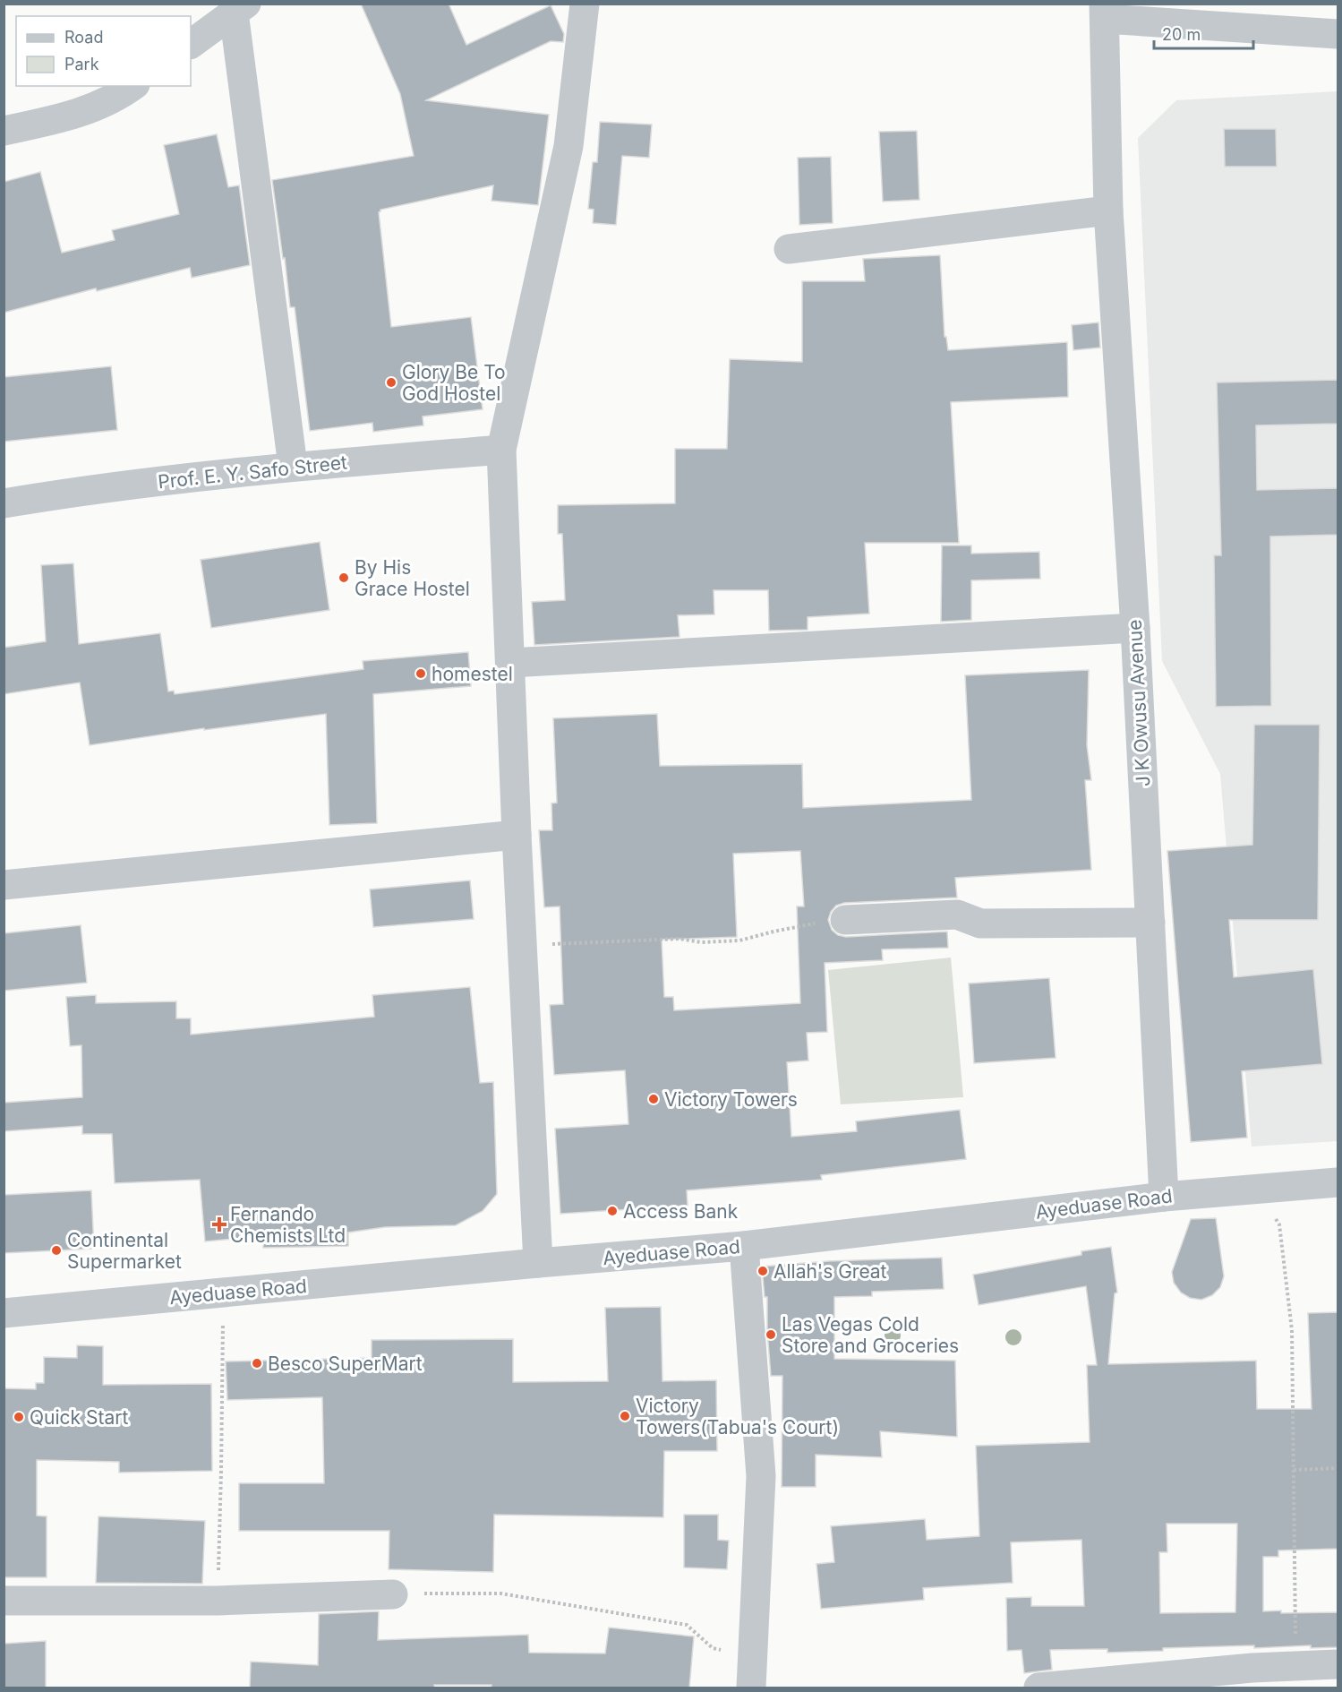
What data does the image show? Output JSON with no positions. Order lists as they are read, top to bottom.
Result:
{
  "streets": {
    "street": ["Prof. E. Y. Safo Street", "J K Owusu Avenue", "Ayeduase Road"]
  },
  "crossings": [
    ["J K Owusu Avenue", "Ayeduase Road"]
  ],
  "places": {
    "other": [
      "Glory Be To God Hostel",
      "By His Grace Hostel",
      "homestel",
      "Victory Towers",
      "Access Bank",
      "Continental Supermarket",
      "Allah's Great",
      "Las Vegas Cold Store and Groceries",
      "Besco SuperMart",
      "Victory Towers(Tabua's Court)",
      "Quick Start"
    ],
    "health": ["Fernando Chemists Ltd"]
  },
  "legend": ["Road", "Park"],
  "scale_bar": "20 m"
}
